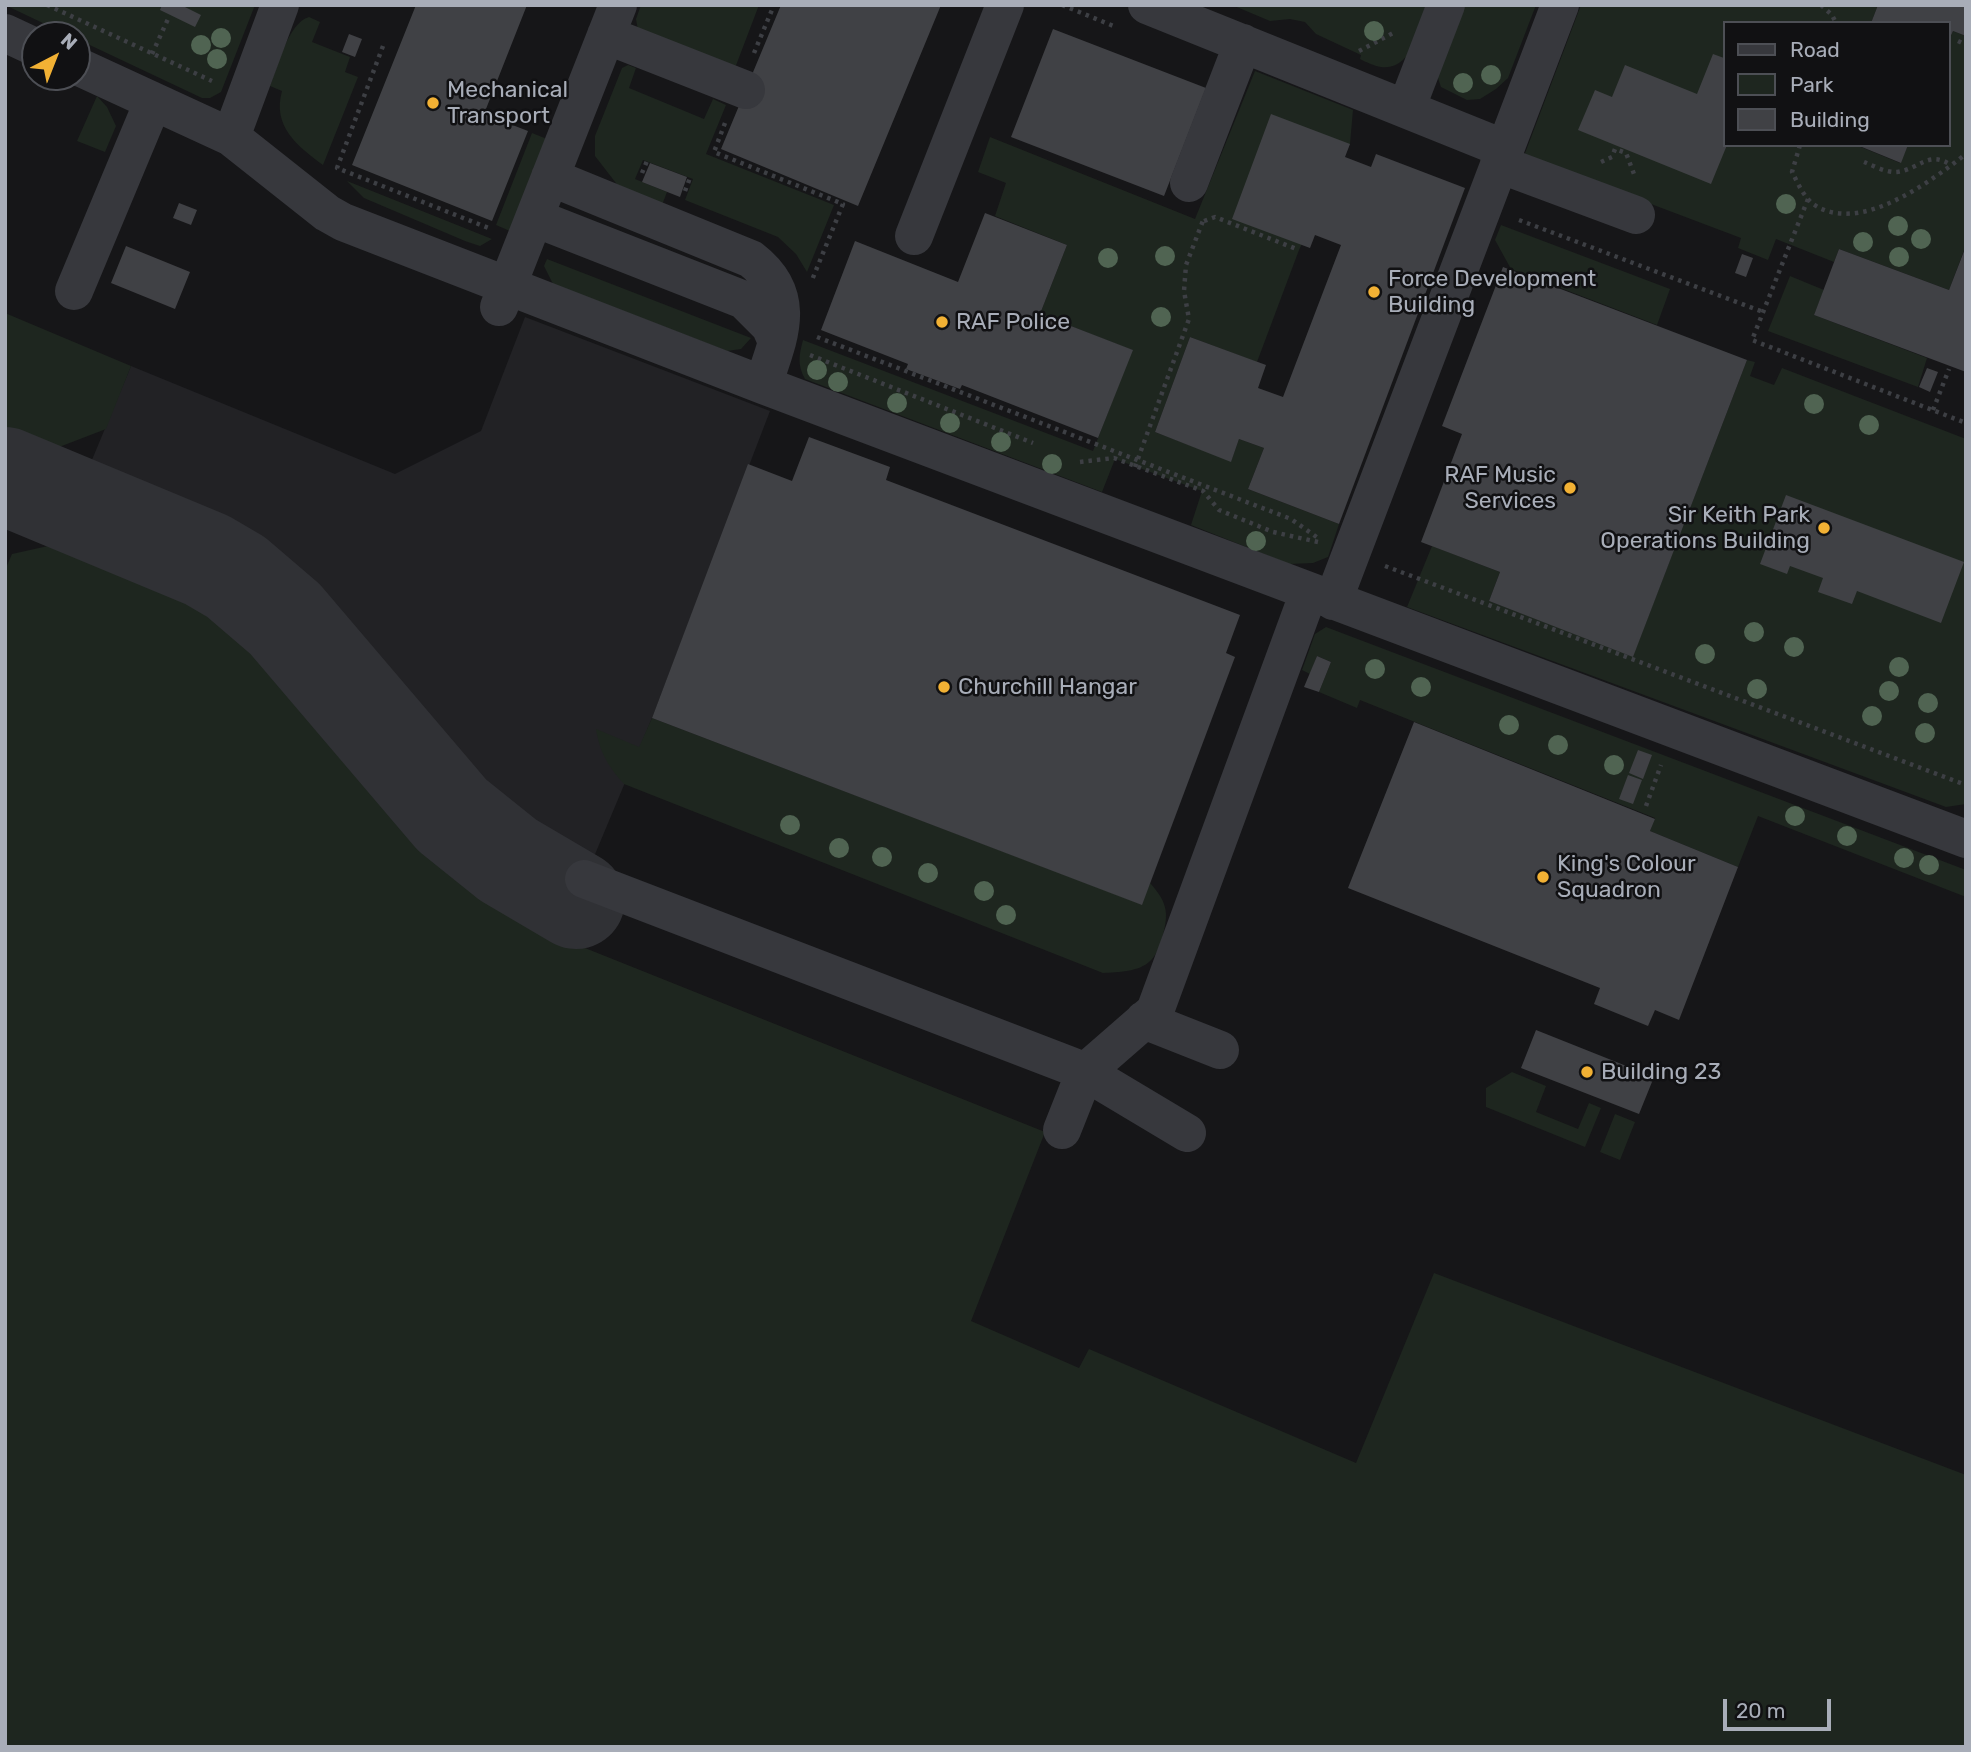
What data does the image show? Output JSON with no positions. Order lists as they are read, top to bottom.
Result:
{
  "places": [
    "Mechanical Transport",
    "Force Development Building",
    "RAF Police",
    "RAF Music Services",
    "Sir Keith Park Operations Building",
    "Churchill Hangar",
    "King's Colour Squadron",
    "Building 23"
  ],
  "legend": ["Road", "Park", "Building"],
  "scale_bar": "20 m",
  "north": "top right"
}
